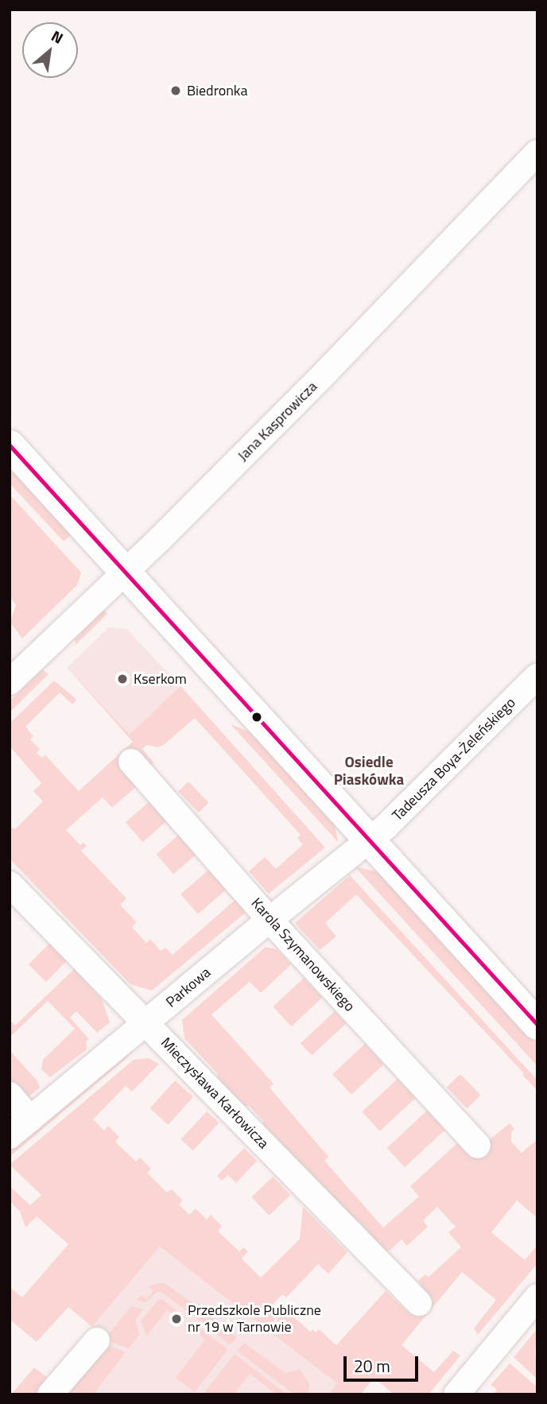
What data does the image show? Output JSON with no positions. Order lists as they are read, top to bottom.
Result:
{
  "streets": {
    "street": [
      "Jana Kasprowicza",
      "Tadeusza Boya-Żeleńskiego",
      "Karola Szymanowskiego",
      "Parkowa",
      "Mieczysława Karłowicza"
    ]
  },
  "crossings": [
    ["Tadeusza Boya-Żeleńskiego", "Parkowa"],
    ["Karola Szymanowskiego", "Parkowa"],
    ["Parkowa", "Mieczysława Karłowicza"]
  ],
  "districts": ["Osiedle Piaskówka"],
  "places": ["Biedronka", "Kserkom", "Przedszkole Publiczne nr 19 w Tarnowie"],
  "scale_bar": "20 m",
  "north": "top right"
}
